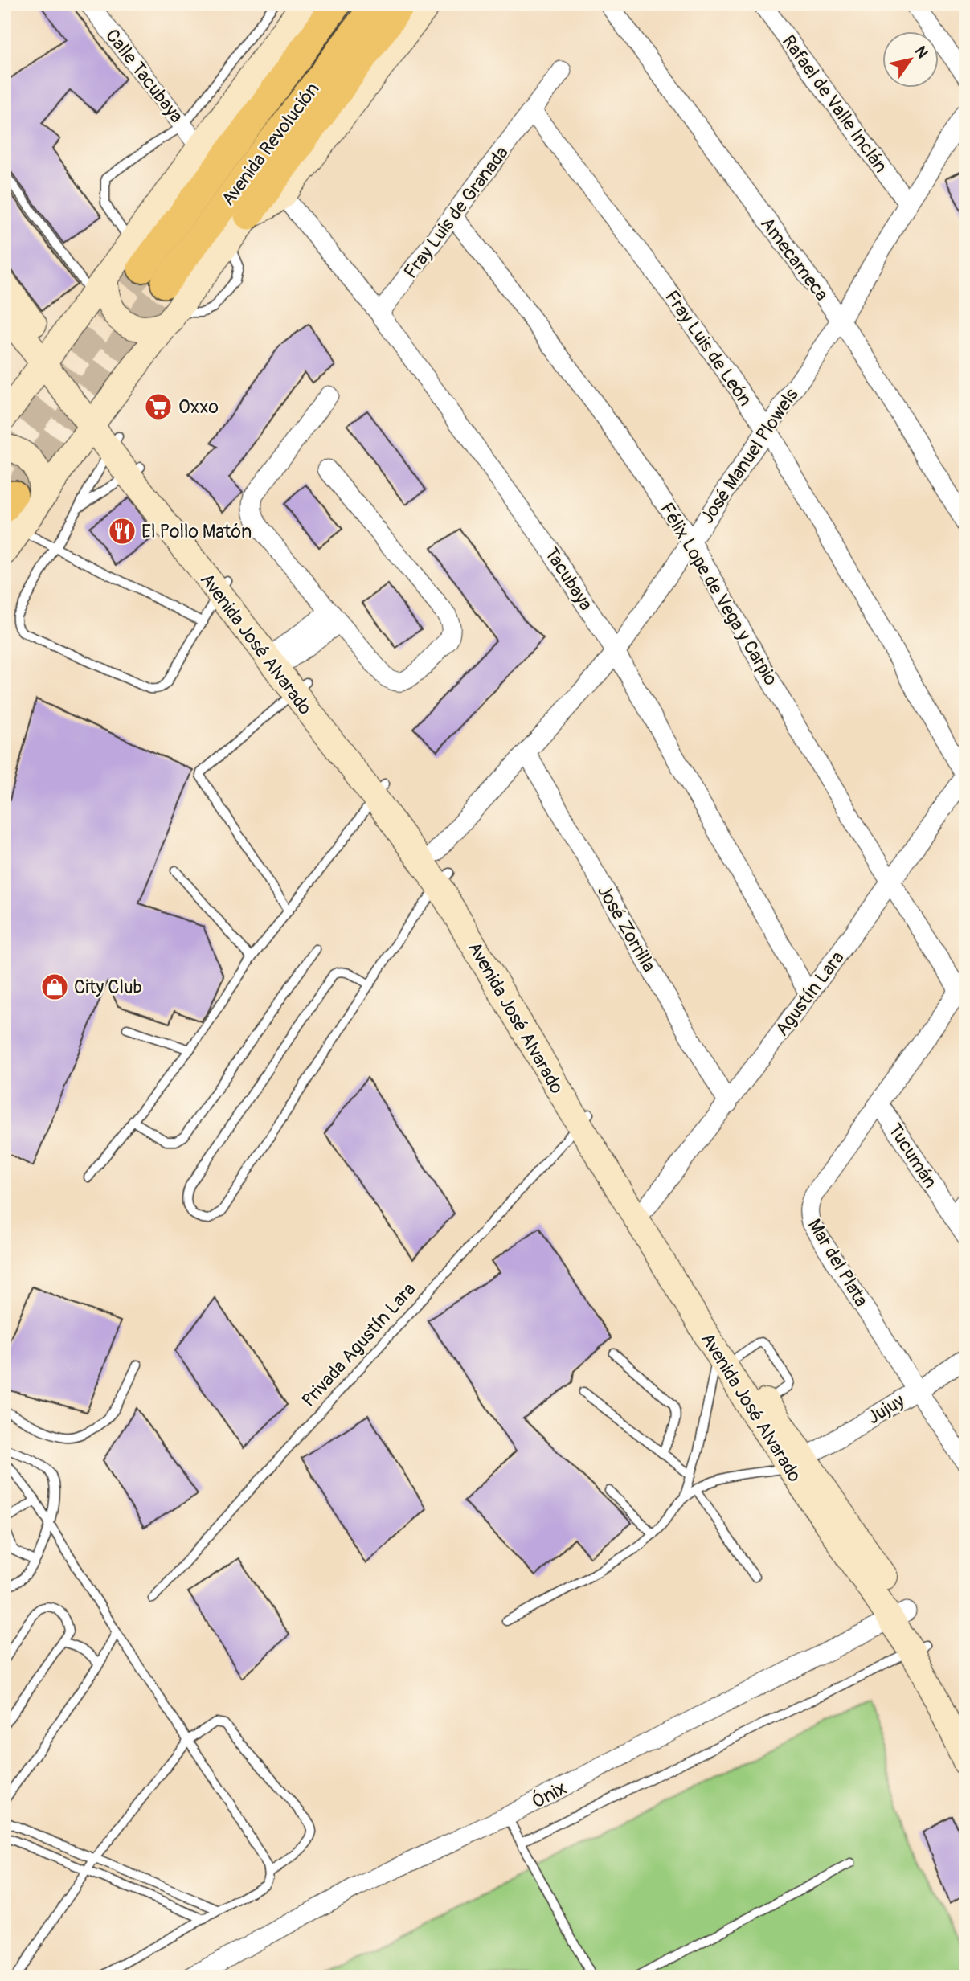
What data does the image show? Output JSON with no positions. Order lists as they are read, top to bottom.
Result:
{
  "streets": {
    "main road": ["Avenida Revolución"],
    "street": [
      "Calle Tacubaya",
      "Rafael de Valle Inclán",
      "Fray Luis de Granada",
      "Amecameca",
      "Fray Luis de León",
      "José Manuel Plowels",
      "Tacubaya",
      "Félix Lope de Vega y Carpio",
      "Avenida José Alvarado",
      "José Zorrilla",
      "Agustín Lara",
      "Tucumán",
      "Mar del Plata",
      "Jujuy",
      "Ónix"
    ],
    "lane": ["Privada Agustín Lara"]
  },
  "crossings": [
    ["Rafael de Valle Inclán", "José Manuel Plowels"],
    ["Fray Luis de Granada", "Fray Luis de León"],
    ["Fray Luis de Granada", "Tacubaya"],
    ["Fray Luis de Granada", "Félix Lope de Vega y Carpio"],
    ["Amecameca", "José Manuel Plowels"],
    ["Fray Luis de León", "José Manuel Plowels"],
    ["Fray Luis de León", "Agustín Lara"],
    ["José Manuel Plowels", "Tacubaya"],
    ["José Manuel Plowels", "Félix Lope de Vega y Carpio"],
    ["José Manuel Plowels", "Avenida José Alvarado"],
    ["José Manuel Plowels", "José Zorrilla"],
    ["Tacubaya", "Agustín Lara"],
    ["Félix Lope de Vega y Carpio", "Agustín Lara"],
    ["Félix Lope de Vega y Carpio", "Mar del Plata"],
    ["Avenida José Alvarado", "Agustín Lara"],
    ["Avenida José Alvarado", "Privada Agustín Lara"],
    ["Avenida José Alvarado", "Jujuy"],
    ["Avenida José Alvarado", "Ónix"],
    ["José Zorrilla", "Agustín Lara"],
    ["Tucumán", "Mar del Plata"],
    ["Mar del Plata", "Jujuy"]
  ],
  "places": {
    "supermarket": ["Oxxo"],
    "restaurant": ["El Pollo Matón"],
    "shop": ["City Club"]
  },
  "north": "top right"
}
